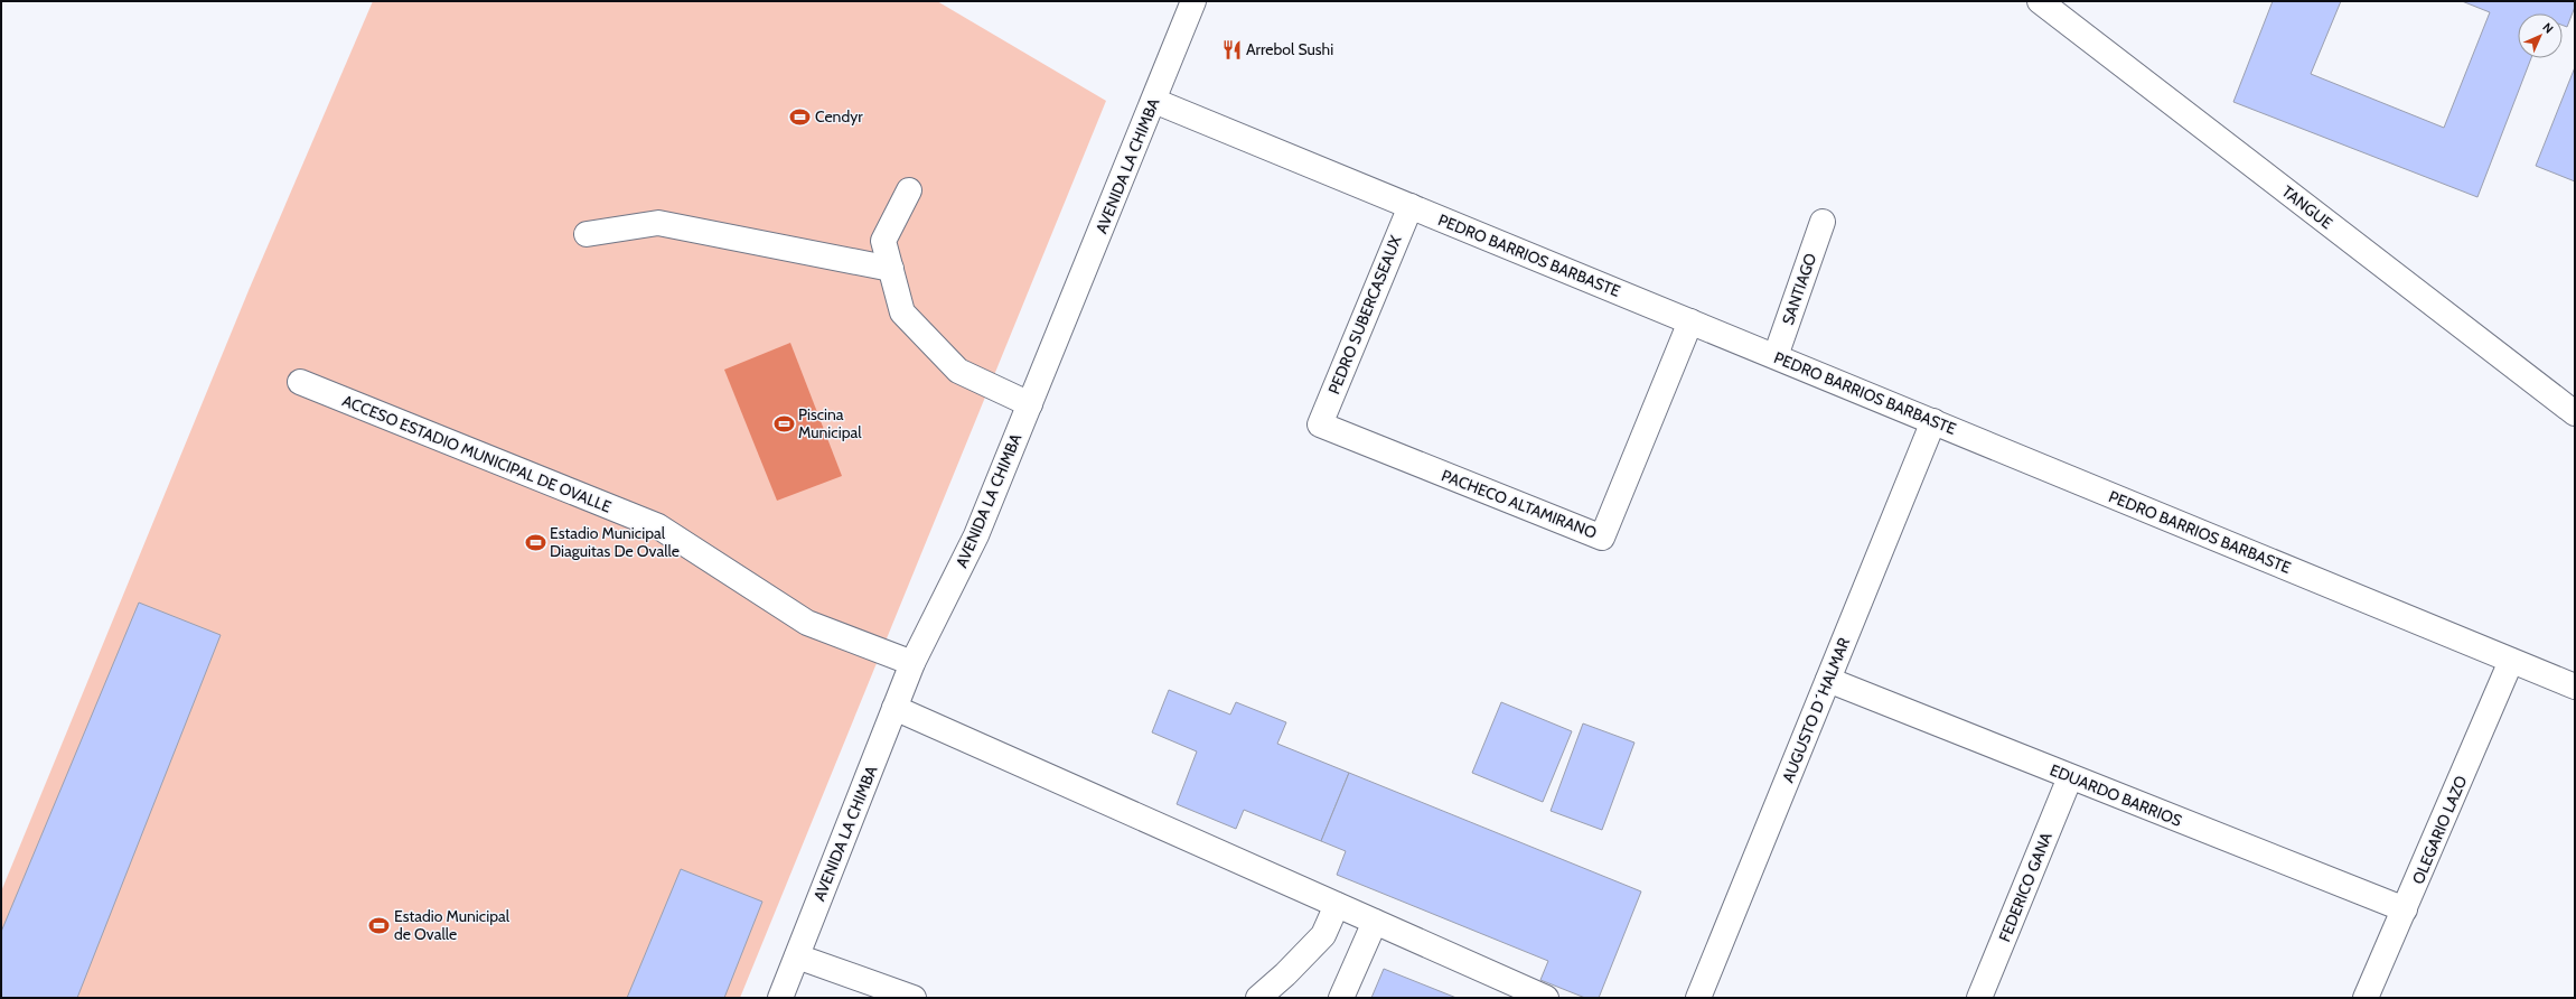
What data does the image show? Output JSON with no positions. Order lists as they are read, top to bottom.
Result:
{
  "streets": {
    "street": [
      "AVENIDA LA CHIMBA",
      "TANGUE",
      "PEDRO BARRIOS BARBASTE",
      "SANTIAGO",
      "PEDRO SUBERCASEAUX",
      "ACCESO ESTADIO MUNICIPAL DE OVALLE",
      "PACHECO ALTAMIRANO",
      "AUGUSTO D´HALMAR",
      "EDUARDO BARRIOS",
      "OLEGARIO LAZO",
      "FEDERICO GANA"
    ]
  },
  "crossings": [
    ["AVENIDA LA CHIMBA", "PEDRO BARRIOS BARBASTE"],
    ["AVENIDA LA CHIMBA", "ACCESO ESTADIO MUNICIPAL DE OVALLE"],
    ["PEDRO BARRIOS BARBASTE", "SANTIAGO"],
    ["PEDRO BARRIOS BARBASTE", "PEDRO SUBERCASEAUX"],
    ["PEDRO BARRIOS BARBASTE", "PACHECO ALTAMIRANO"],
    ["PEDRO BARRIOS BARBASTE", "AUGUSTO D´HALMAR"],
    ["PEDRO BARRIOS BARBASTE", "OLEGARIO LAZO"],
    ["PEDRO SUBERCASEAUX", "PACHECO ALTAMIRANO"],
    ["AUGUSTO D´HALMAR", "EDUARDO BARRIOS"],
    ["EDUARDO BARRIOS", "OLEGARIO LAZO"],
    ["EDUARDO BARRIOS", "FEDERICO GANA"]
  ],
  "places": {
    "restaurant": ["Arrebol Sushi"],
    "sports": [
      "Cendyr",
      "Piscina Municipal",
      "Estadio Municipal Diaguitas De Ovalle",
      "Estadio Municipal de Ovalle"
    ]
  },
  "north": "top right"
}
